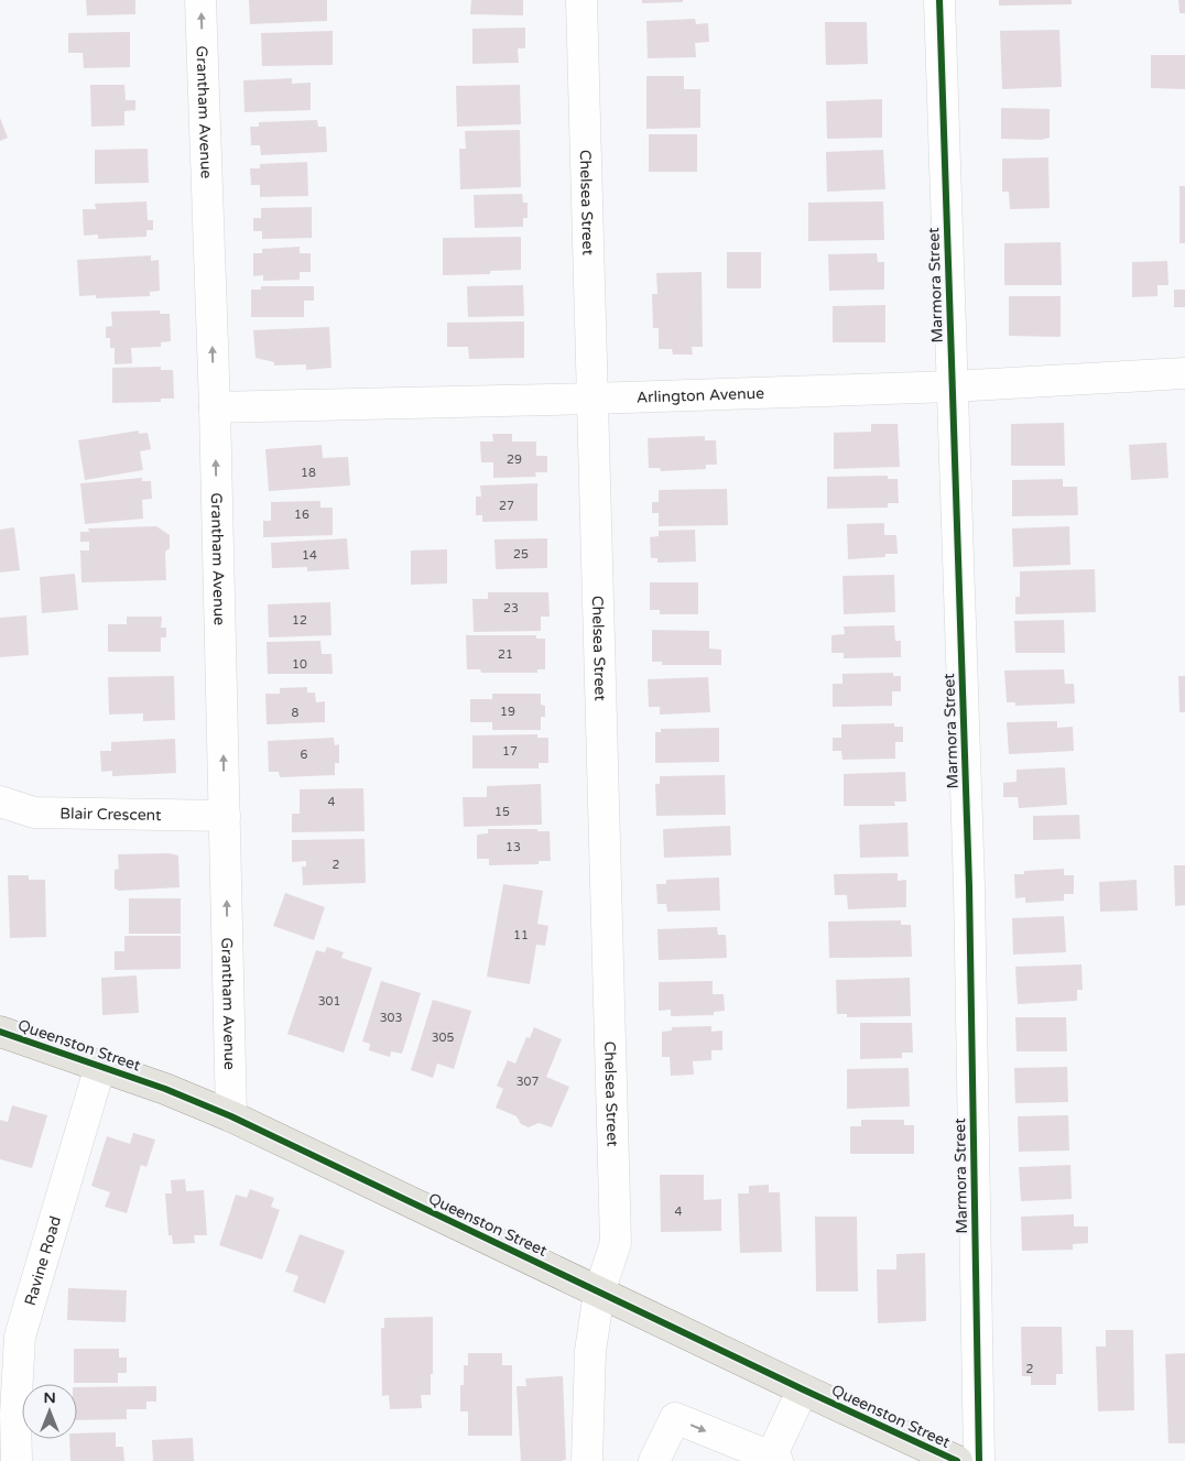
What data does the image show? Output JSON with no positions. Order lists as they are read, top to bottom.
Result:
{
  "streets": {
    "main road": ["Queenston Street"],
    "street": [
      "Grantham Avenue",
      "Chelsea Street",
      "Marmora Street",
      "Arlington Avenue",
      "Blair Crescent",
      "Ravine Road"
    ]
  },
  "crossings": [
    ["Grantham Avenue", "Arlington Avenue"],
    ["Grantham Avenue", "Blair Crescent"],
    ["Grantham Avenue", "Queenston Street"],
    ["Chelsea Street", "Arlington Avenue"],
    ["Chelsea Street", "Queenston Street"],
    ["Marmora Street", "Arlington Avenue"],
    ["Queenston Street", "Ravine Road"]
  ],
  "one_way": ["Grantham Avenue"],
  "house_numbers": [
    "29",
    "18",
    "27",
    "16",
    "25",
    "14",
    "23",
    "12",
    "21",
    "10",
    "19",
    "8",
    "17",
    "6",
    "4",
    "15",
    "13",
    "2",
    "11",
    "301",
    "303",
    "305",
    "307",
    "4",
    "2"
  ],
  "north": "top"
}
